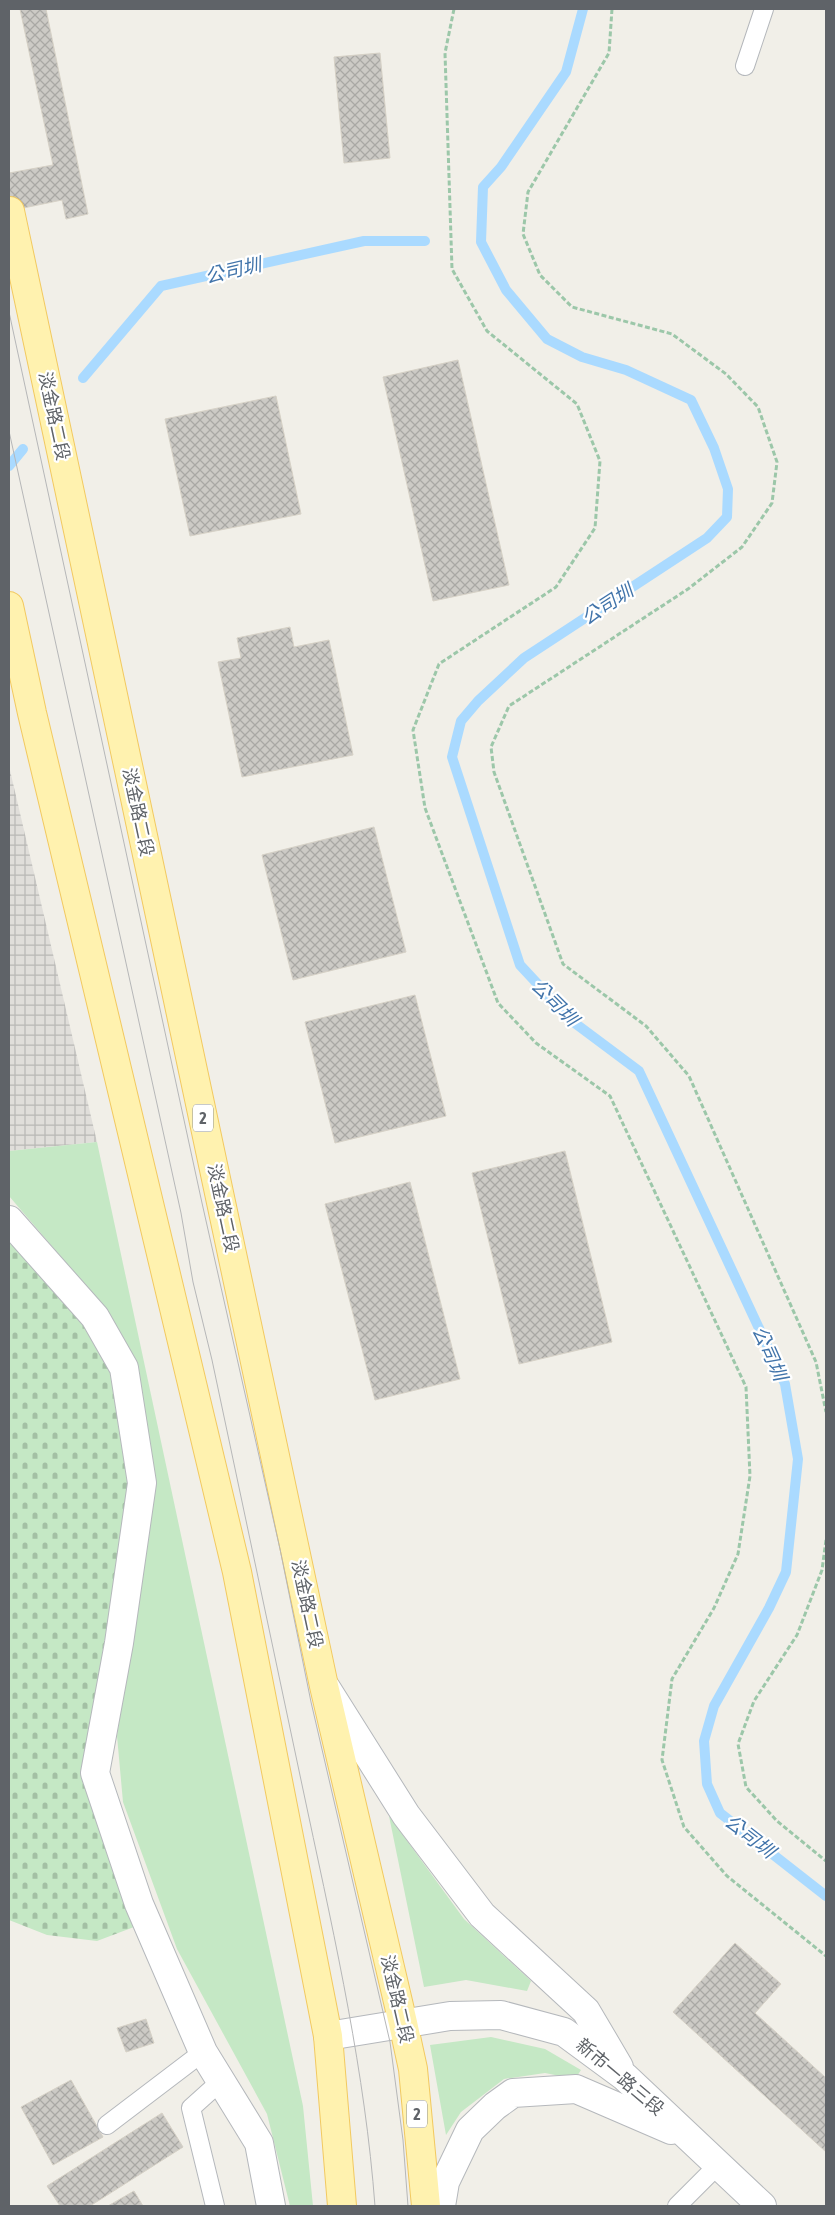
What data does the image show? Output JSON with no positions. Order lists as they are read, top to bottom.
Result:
{
  "streets": {
    "main road": ["淡金路二段", "2"],
    "street": ["新市一路三段"]
  },
  "crossings": [
    ["淡金路二段", "新市一路三段"]
  ],
  "water": ["公司圳"]
}
